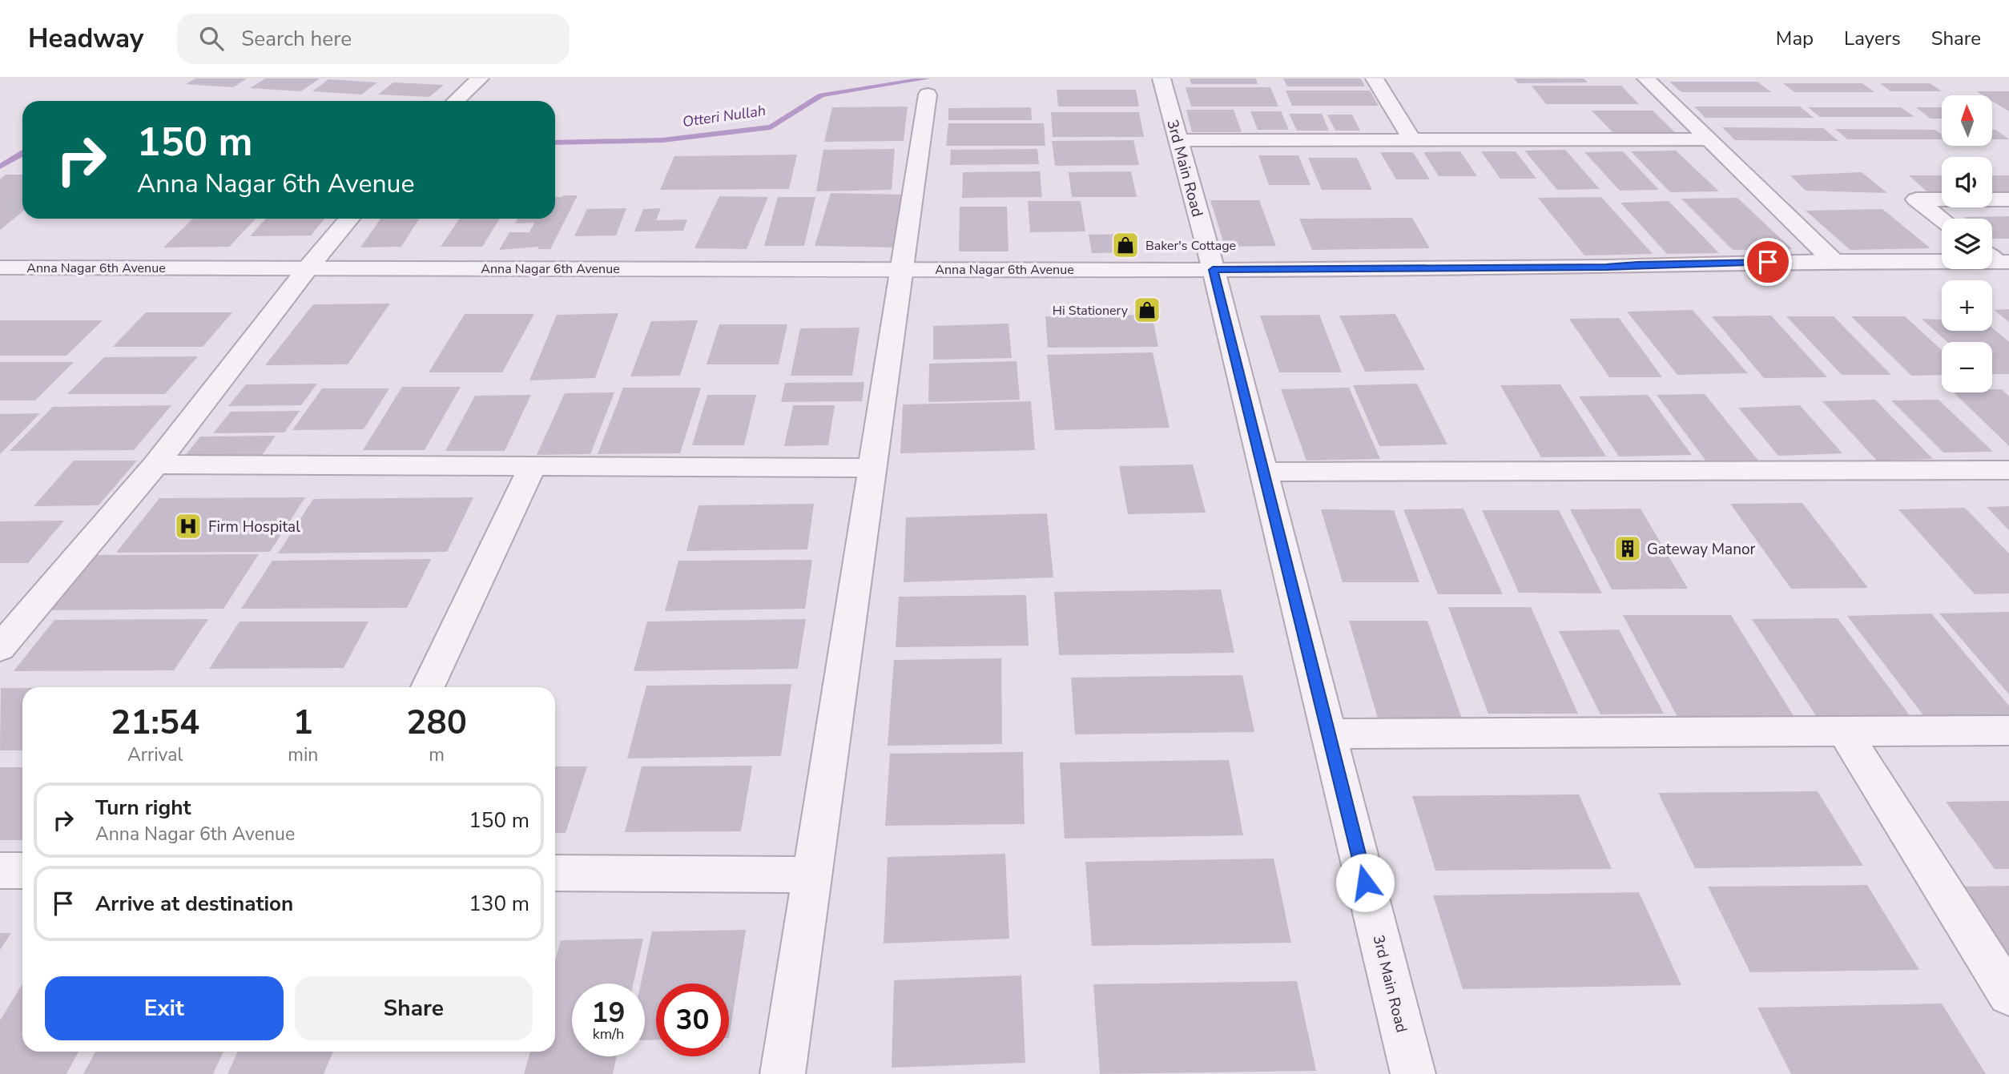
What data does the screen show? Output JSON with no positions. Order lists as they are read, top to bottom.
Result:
{
  "streets": {
    "street": ["3rd Main Road", "Anna Nagar 6th Avenue"]
  },
  "crossings": [
    ["3rd Main Road", "Anna Nagar 6th Avenue"]
  ],
  "water": ["Otteri Nullah"],
  "places": {
    "shop": ["Baker's Cottage", "Hi Stationery"],
    "hospital": ["Firm Hospital"],
    "building": ["Gateway Manor"]
  },
  "north": "top",
  "page": {
    "header": "Headway",
    "search": "Search here",
    "nav": ["Map", "Layers", "Share"],
    "map_buttons": ["+", "−"],
    "turn": ["150 m", "Anna Nagar 6th Avenue"],
    "eta": [
      "21:54",
      "Arrival",
      "1",
      "min",
      "280",
      "m"
    ],
    "list": [
      {
        "name": "Turn right",
        "note": "Anna Nagar 6th Avenue",
        "value": "150 m"
      },
      {
        "name": "Arrive at destination",
        "value": "130 m"
      }
    ],
    "buttons": ["Exit", "Share"],
    "speed": "19 km/h",
    "limit": "30"
  }
}
